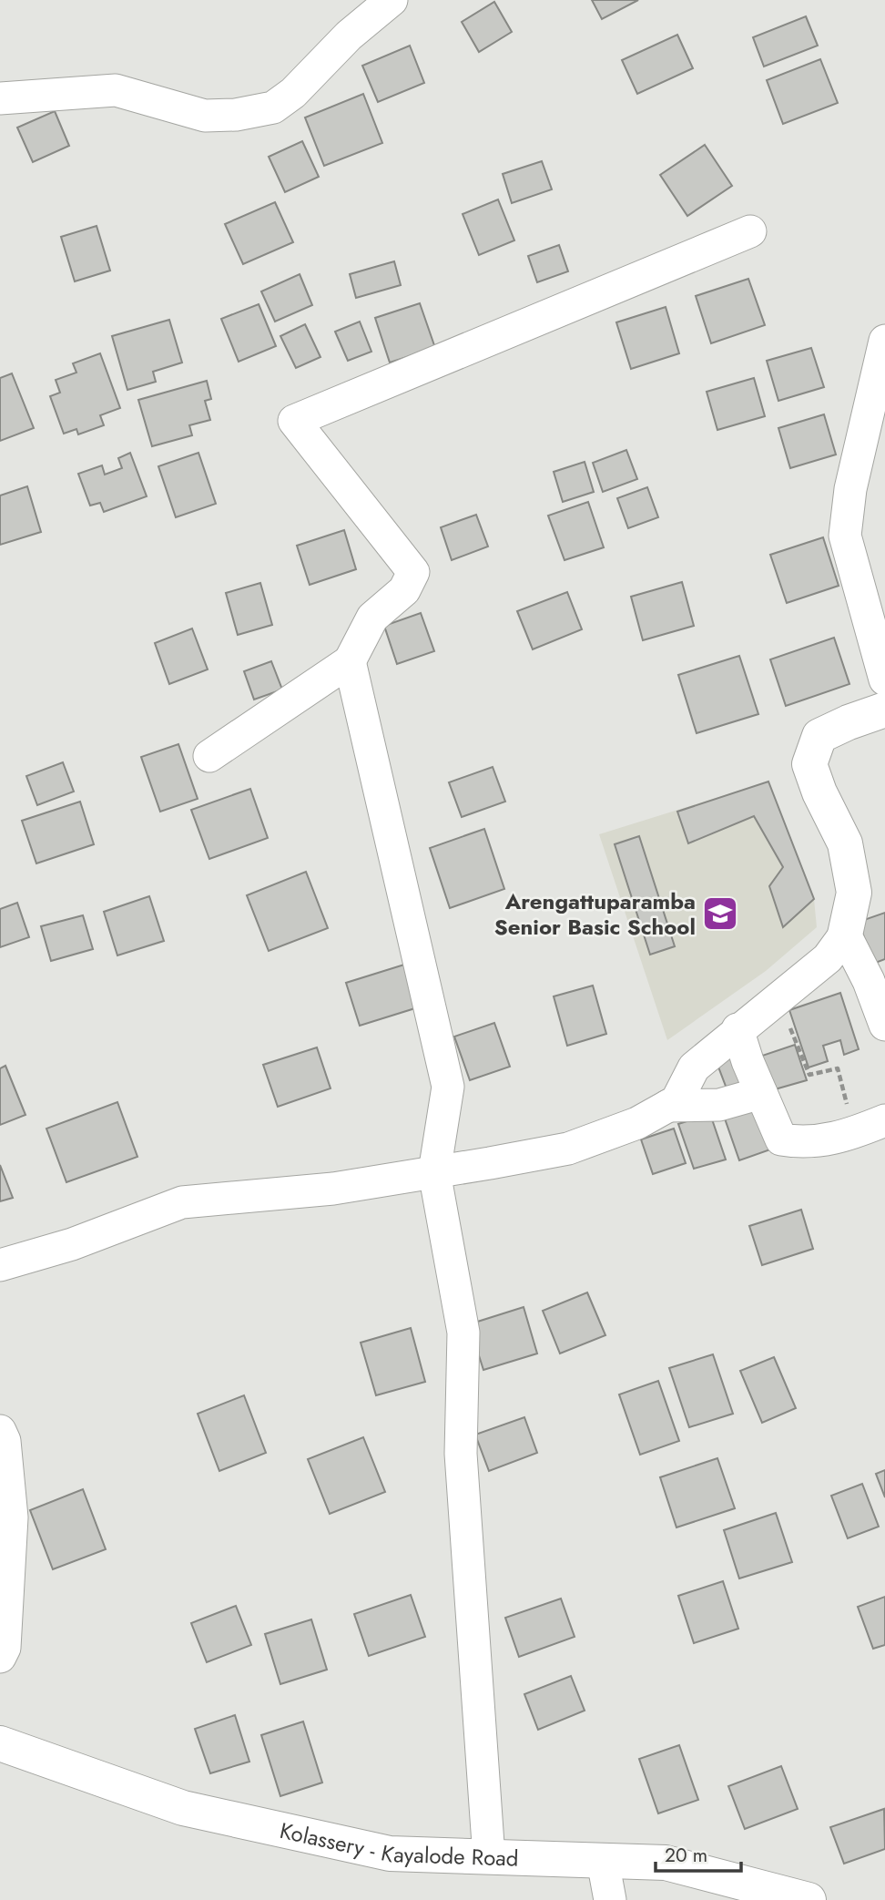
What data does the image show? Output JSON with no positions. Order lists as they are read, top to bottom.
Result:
{
  "streets": {
    "main road": ["Kolassery - Kayalode Road"]
  },
  "places": {
    "school or university": ["Arengattuparamba Senior Basic School"]
  },
  "scale_bar": "20 m"
}
